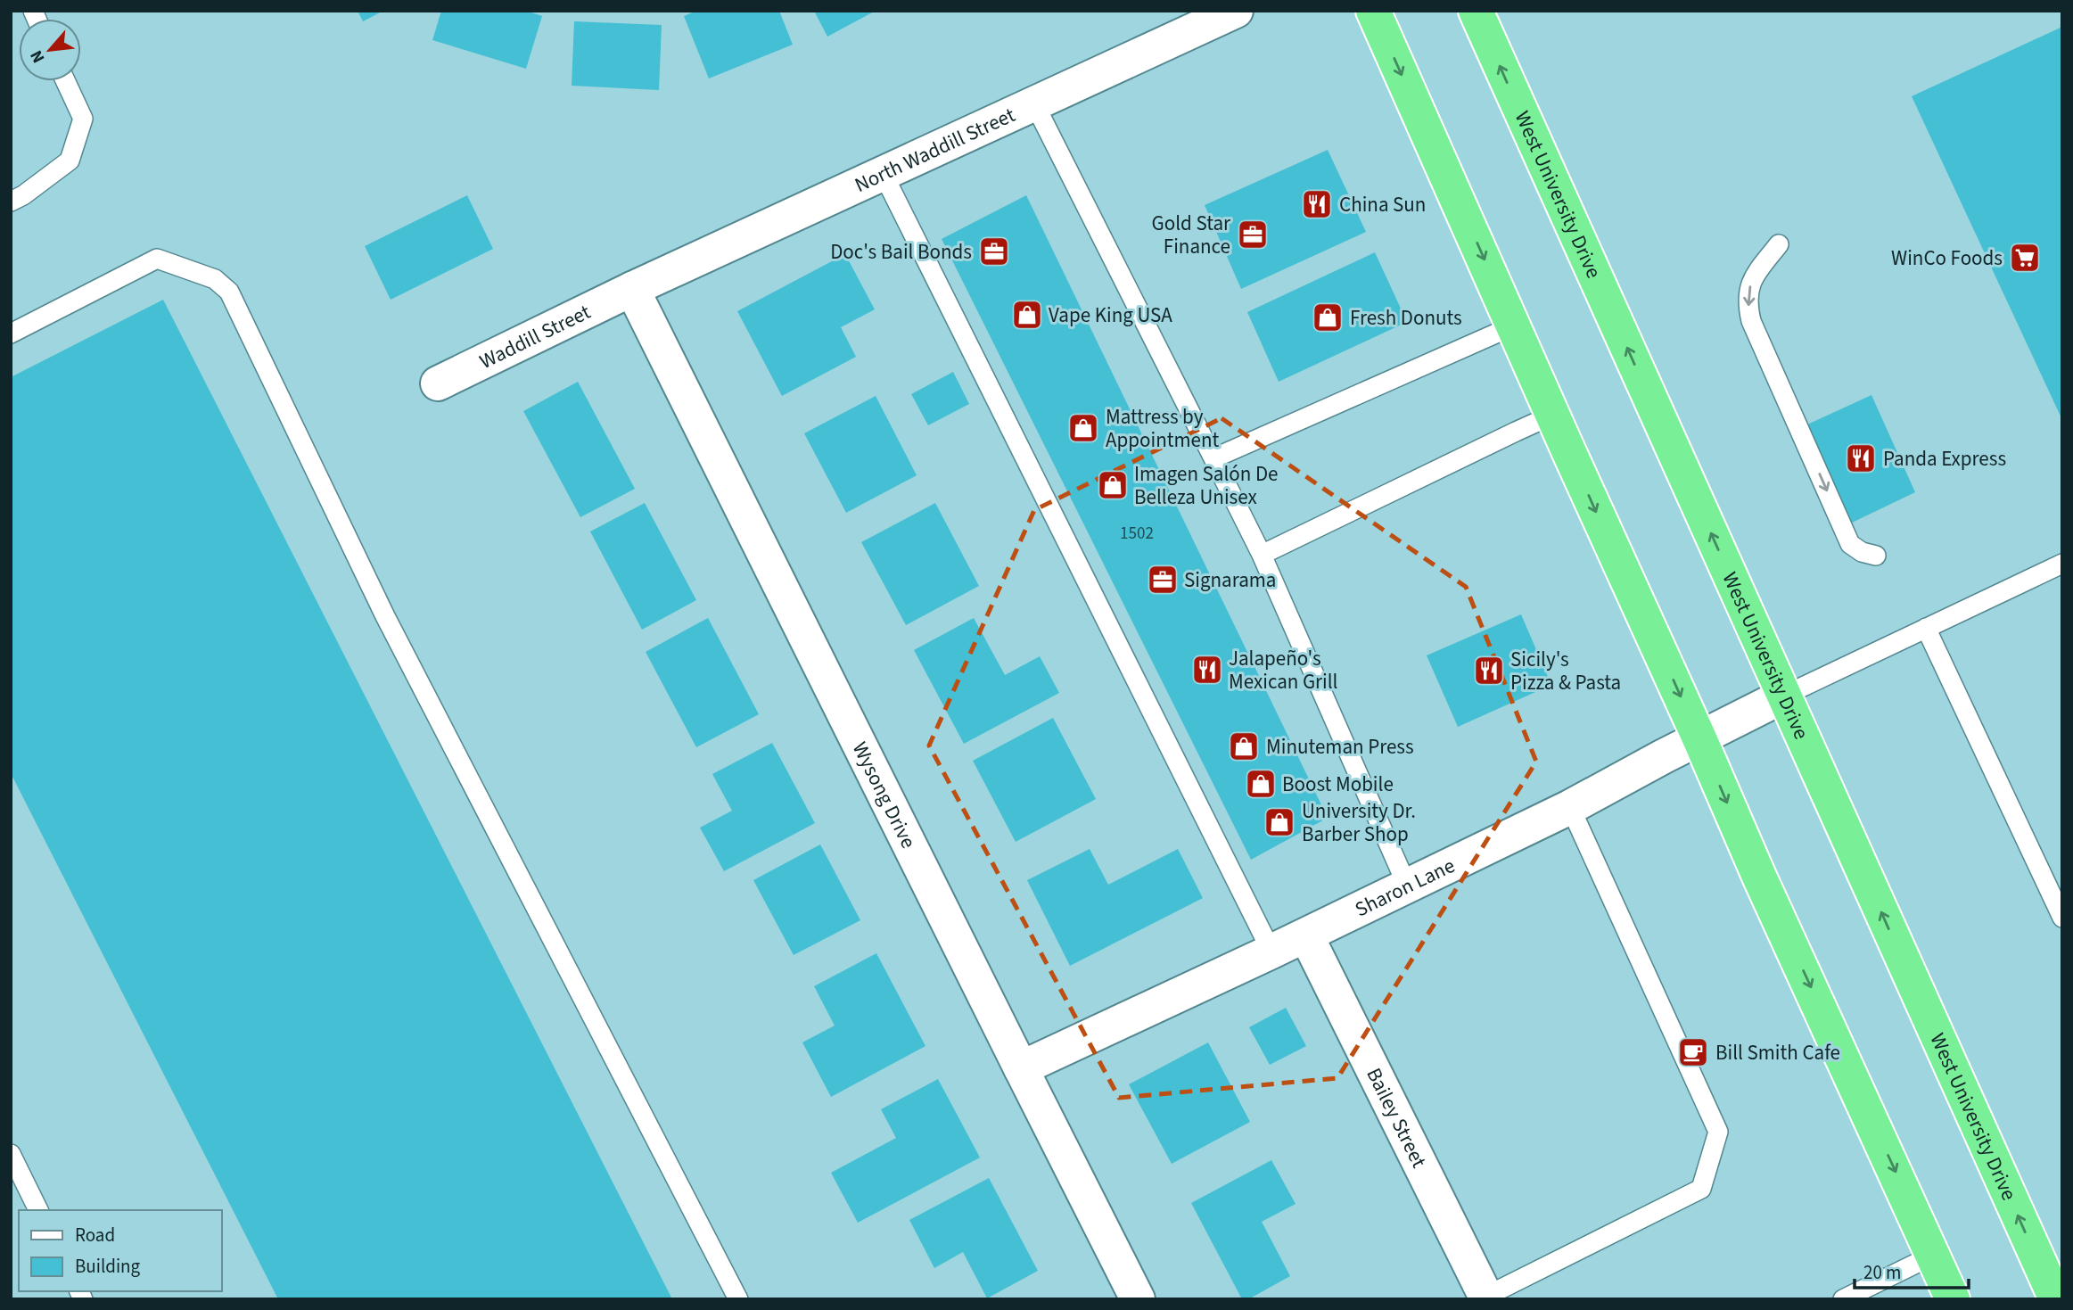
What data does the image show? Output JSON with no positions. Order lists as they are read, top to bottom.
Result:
{
  "streets": {
    "highway": ["West University Drive"],
    "street": [
      "North Waddill Street",
      "Waddill Street",
      "Wysong Drive",
      "Sharon Lane",
      "Bailey Street"
    ]
  },
  "crossings": [
    ["North Waddill Street", "Waddill Street"],
    ["North Waddill Street", "Wysong Drive"],
    ["West University Drive", "Sharon Lane"],
    ["Waddill Street", "Wysong Drive"],
    ["Wysong Drive", "Sharon Lane"],
    ["Sharon Lane", "Bailey Street"]
  ],
  "places": {
    "restaurant": [
      "China Sun",
      "Panda Express",
      "Jalapeño's Mexican Grill",
      "Sicily's Pizza & Pasta"
    ],
    "office": ["Gold Star Finance", "Doc's Bail Bonds", "Signarama"],
    "supermarket": ["WinCo Foods"],
    "shop": [
      "Vape King USA",
      "Fresh Donuts",
      "Mattress by Appointment",
      "Imagen Salón De Belleza Unisex",
      "Minuteman Press",
      "Boost Mobile",
      "University Dr. Barber Shop"
    ],
    "cafe": ["Bill Smith Cafe"]
  },
  "house_numbers": ["1502"],
  "legend": ["Road", "Building"],
  "scale_bar": "20 m",
  "north": "bottom left"
}
